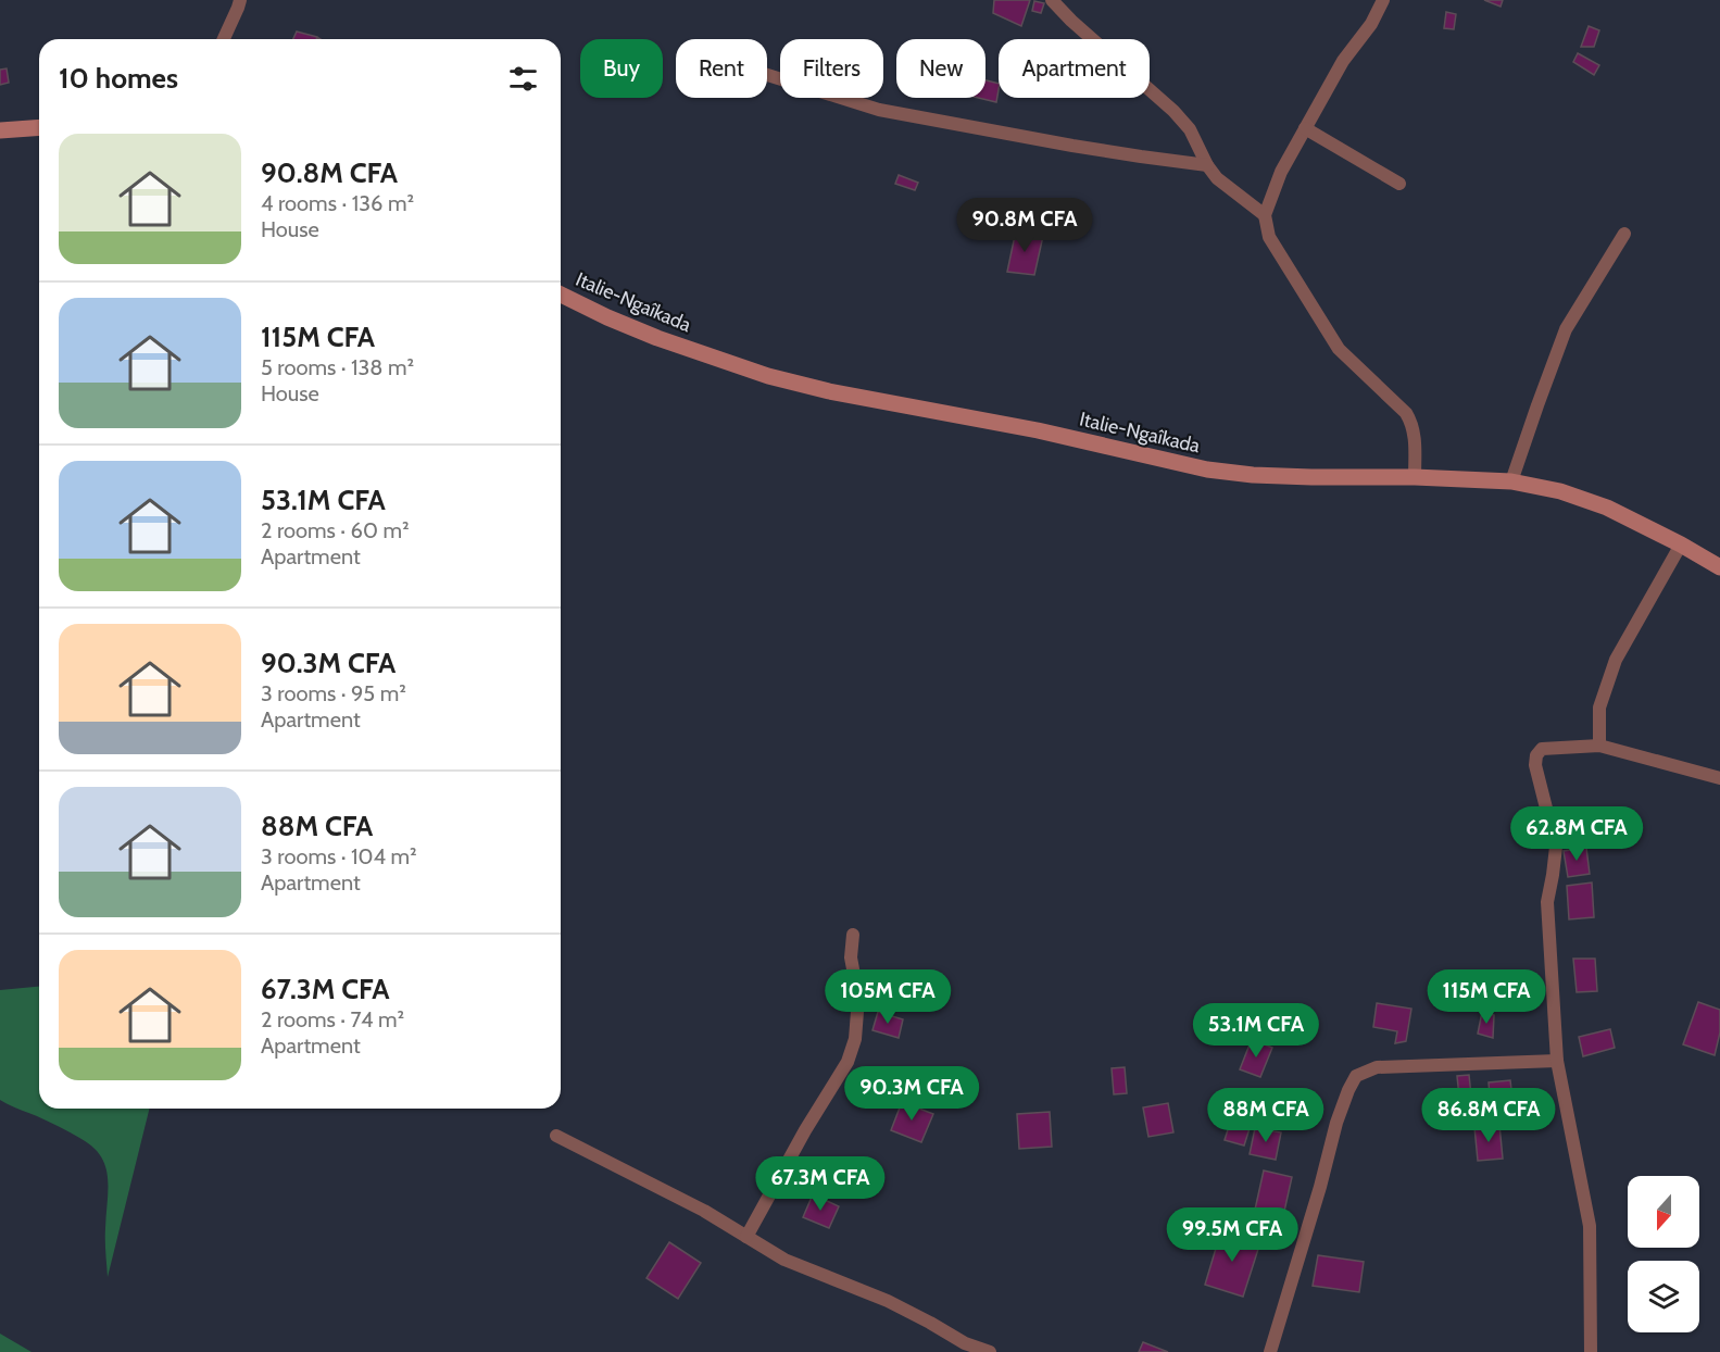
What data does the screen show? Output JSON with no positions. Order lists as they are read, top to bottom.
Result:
{
  "streets": {
    "street": ["Italie-Ngaîkada"]
  },
  "north": "bottom",
  "page": {
    "chip": [
      "Buy",
      "Rent",
      "Filters",
      "New",
      "Apartment"
    ],
    "heading": "10 homes",
    "list": [
      {
        "name": "90.8M CFA",
        "note": "4 rooms · 136 m² · House"
      },
      {
        "name": "115M CFA",
        "note": "5 rooms · 138 m² · House"
      },
      {
        "name": "53.1M CFA",
        "note": "2 rooms · 60 m² · Apartment"
      },
      {
        "name": "90.3M CFA",
        "note": "3 rooms · 95 m² · Apartment"
      },
      {
        "name": "88M CFA",
        "note": "3 rooms · 104 m² · Apartment"
      },
      {
        "name": "67.3M CFA",
        "note": "2 rooms · 74 m² · Apartment"
      }
    ],
    "price": [
      "90.8M CFA",
      "62.8M CFA",
      "105M CFA",
      "115M CFA",
      "53.1M CFA",
      "90.3M CFA",
      "88M CFA",
      "86.8M CFA",
      "67.3M CFA",
      "99.5M CFA"
    ]
  }
}
